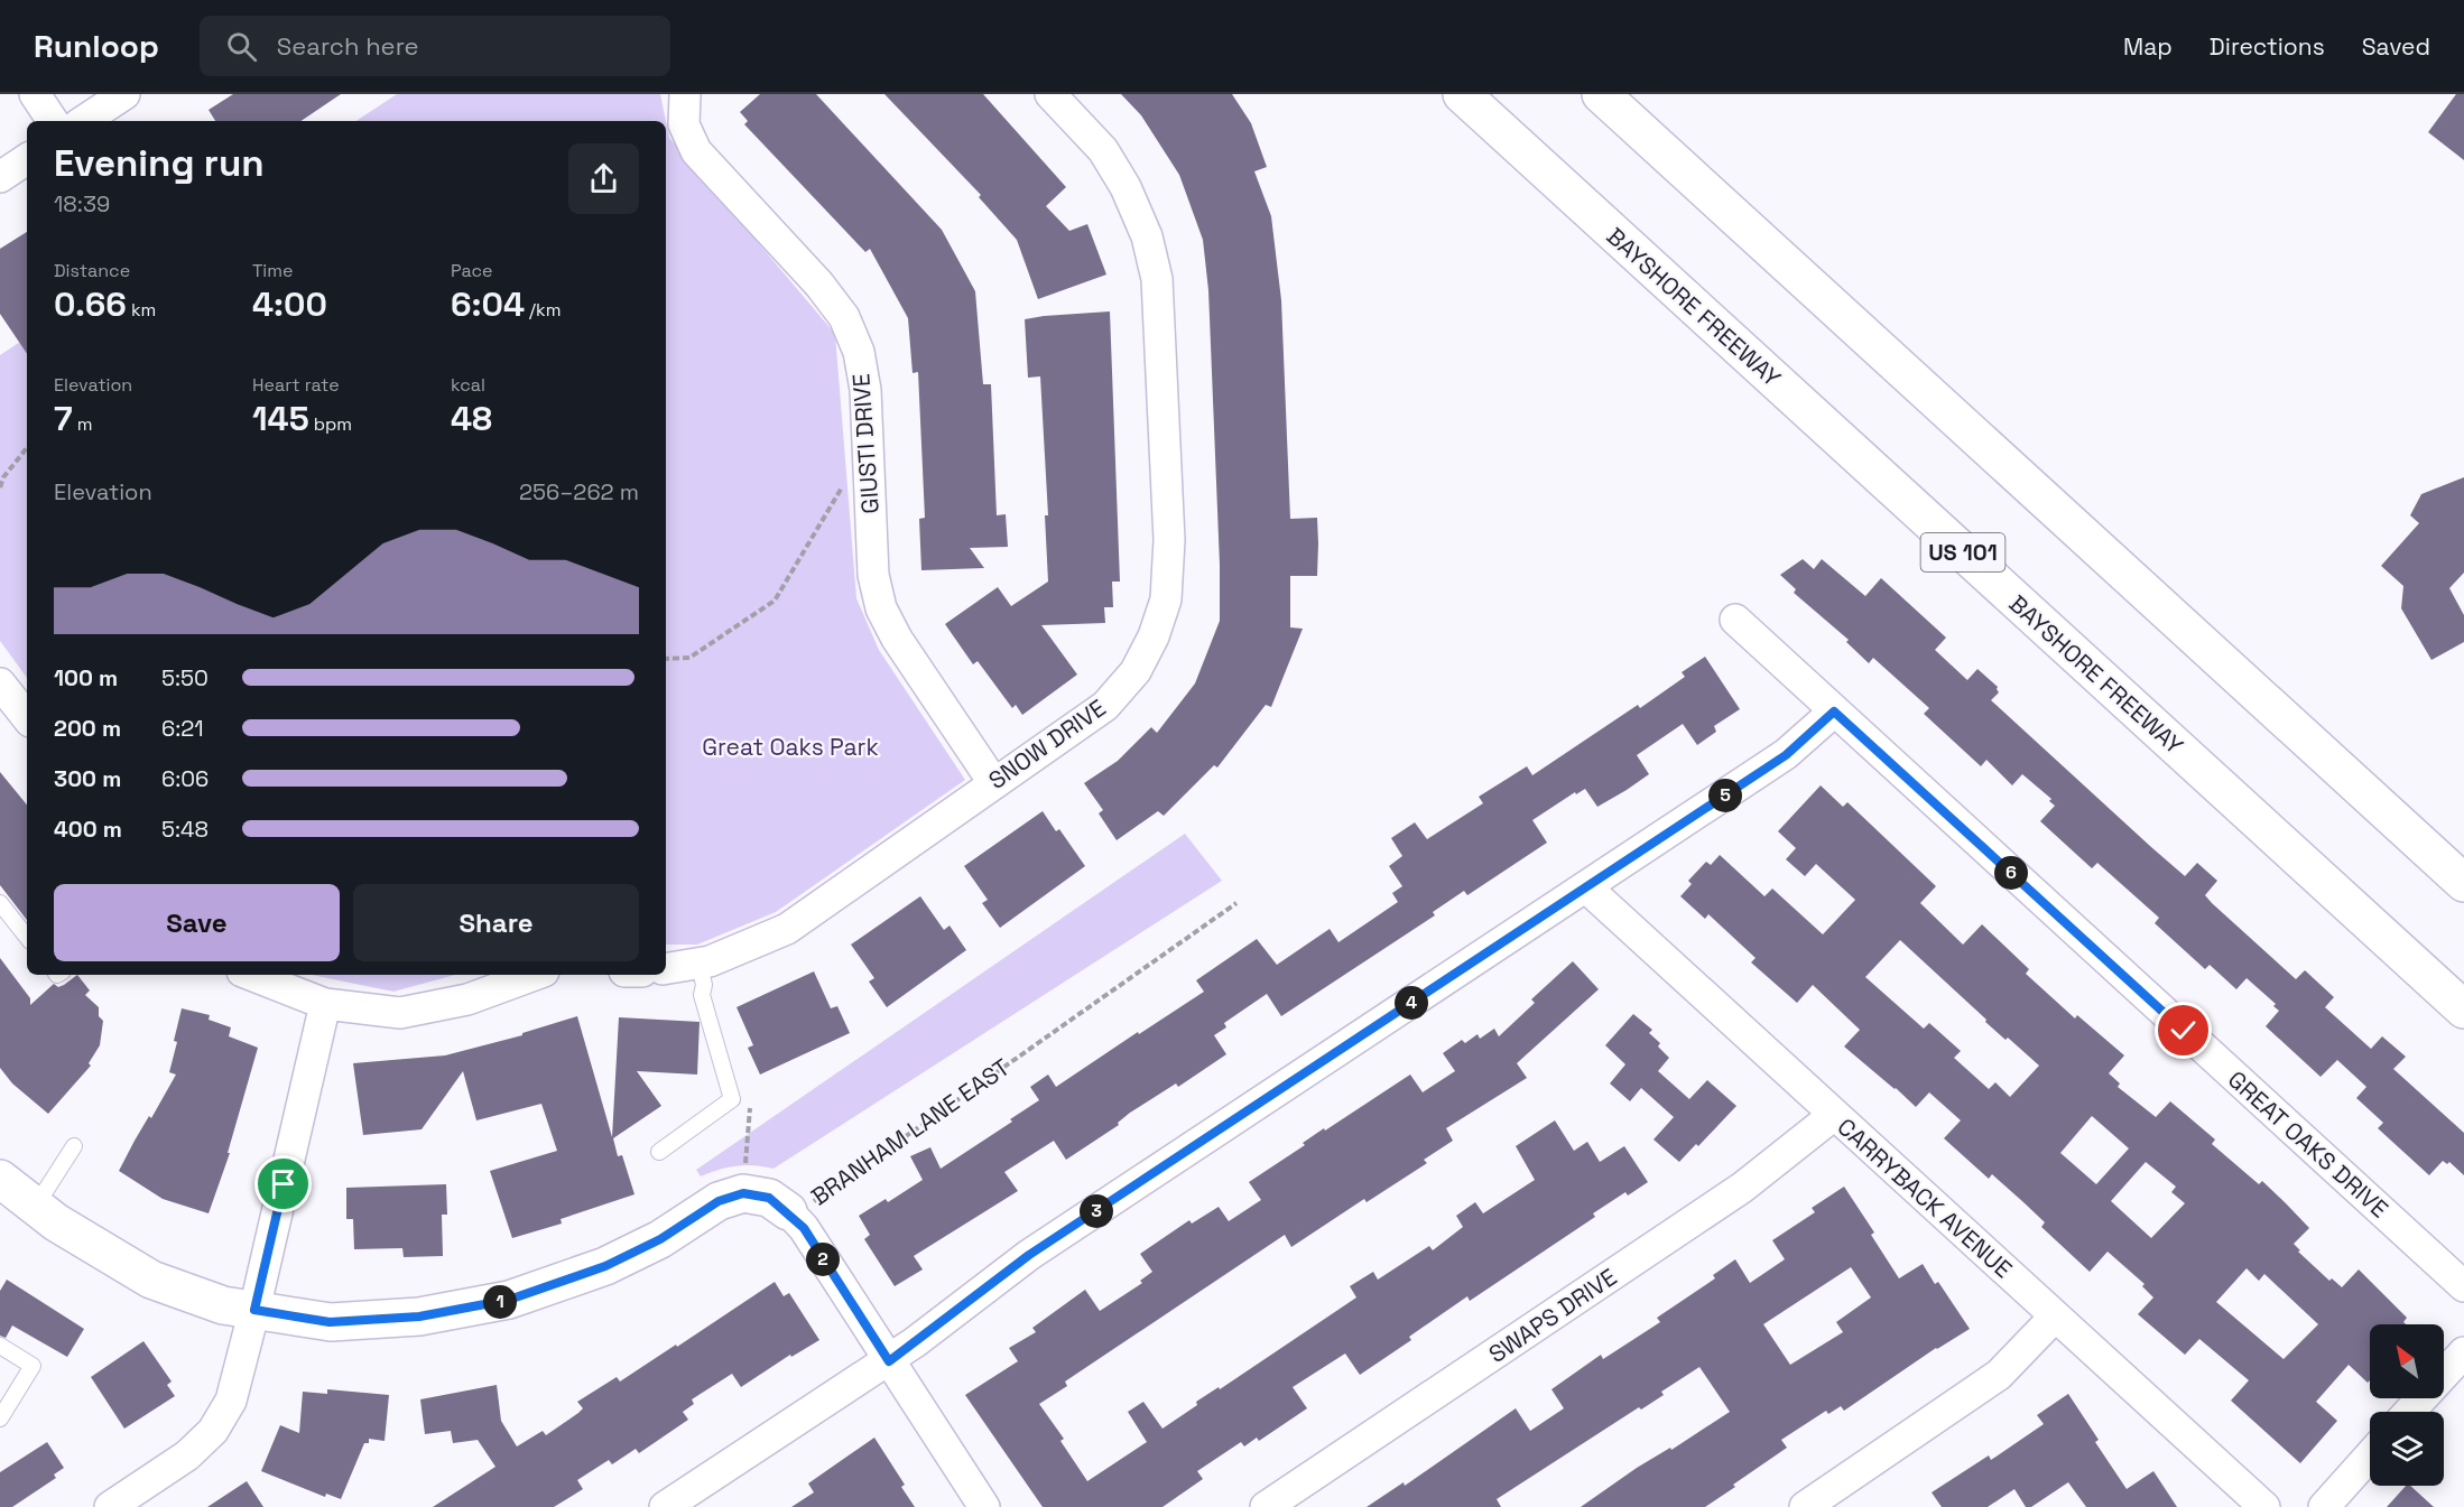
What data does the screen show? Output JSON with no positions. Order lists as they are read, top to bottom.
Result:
{
  "streets": {
    "main road": ["BAYSHORE FREEWAY", "US 101", "BRANHAM LANE EAST"],
    "street": [
      "GIUSTI DRIVE",
      "SNOW DRIVE",
      "GREAT OAKS DRIVE",
      "CARRYBACK AVENUE",
      "SWAPS DRIVE"
    ]
  },
  "crossings": [
    ["GIUSTI DRIVE", "SNOW DRIVE"],
    ["CARRYBACK AVENUE", "SWAPS DRIVE"]
  ],
  "parks": ["Great Oaks Park"],
  "north": "top left",
  "page": {
    "header": "Runloop",
    "search": "Search here",
    "nav": ["Map", "Directions", "Saved"],
    "heading": ["Evening run", "18:39"],
    "stats": [
      ["Distance", "0.66 km"],
      ["Time", "4:00"],
      ["Pace", "6:04 /km"],
      ["Elevation", "7 m"],
      ["Heart rate", "145 bpm"],
      ["kcal", "48"]
    ],
    "chart": ["Elevation", "256–262 m"],
    "list": [
      {
        "name": "100 m",
        "note": "5:50"
      },
      {
        "name": "200 m",
        "note": "6:21"
      },
      {
        "name": "300 m",
        "note": "6:06"
      },
      {
        "name": "400 m",
        "note": "5:48"
      }
    ],
    "pins": [
      "5",
      "6",
      "4",
      "3",
      "2",
      "1"
    ],
    "buttons": ["Save", "Share"]
  }
}
